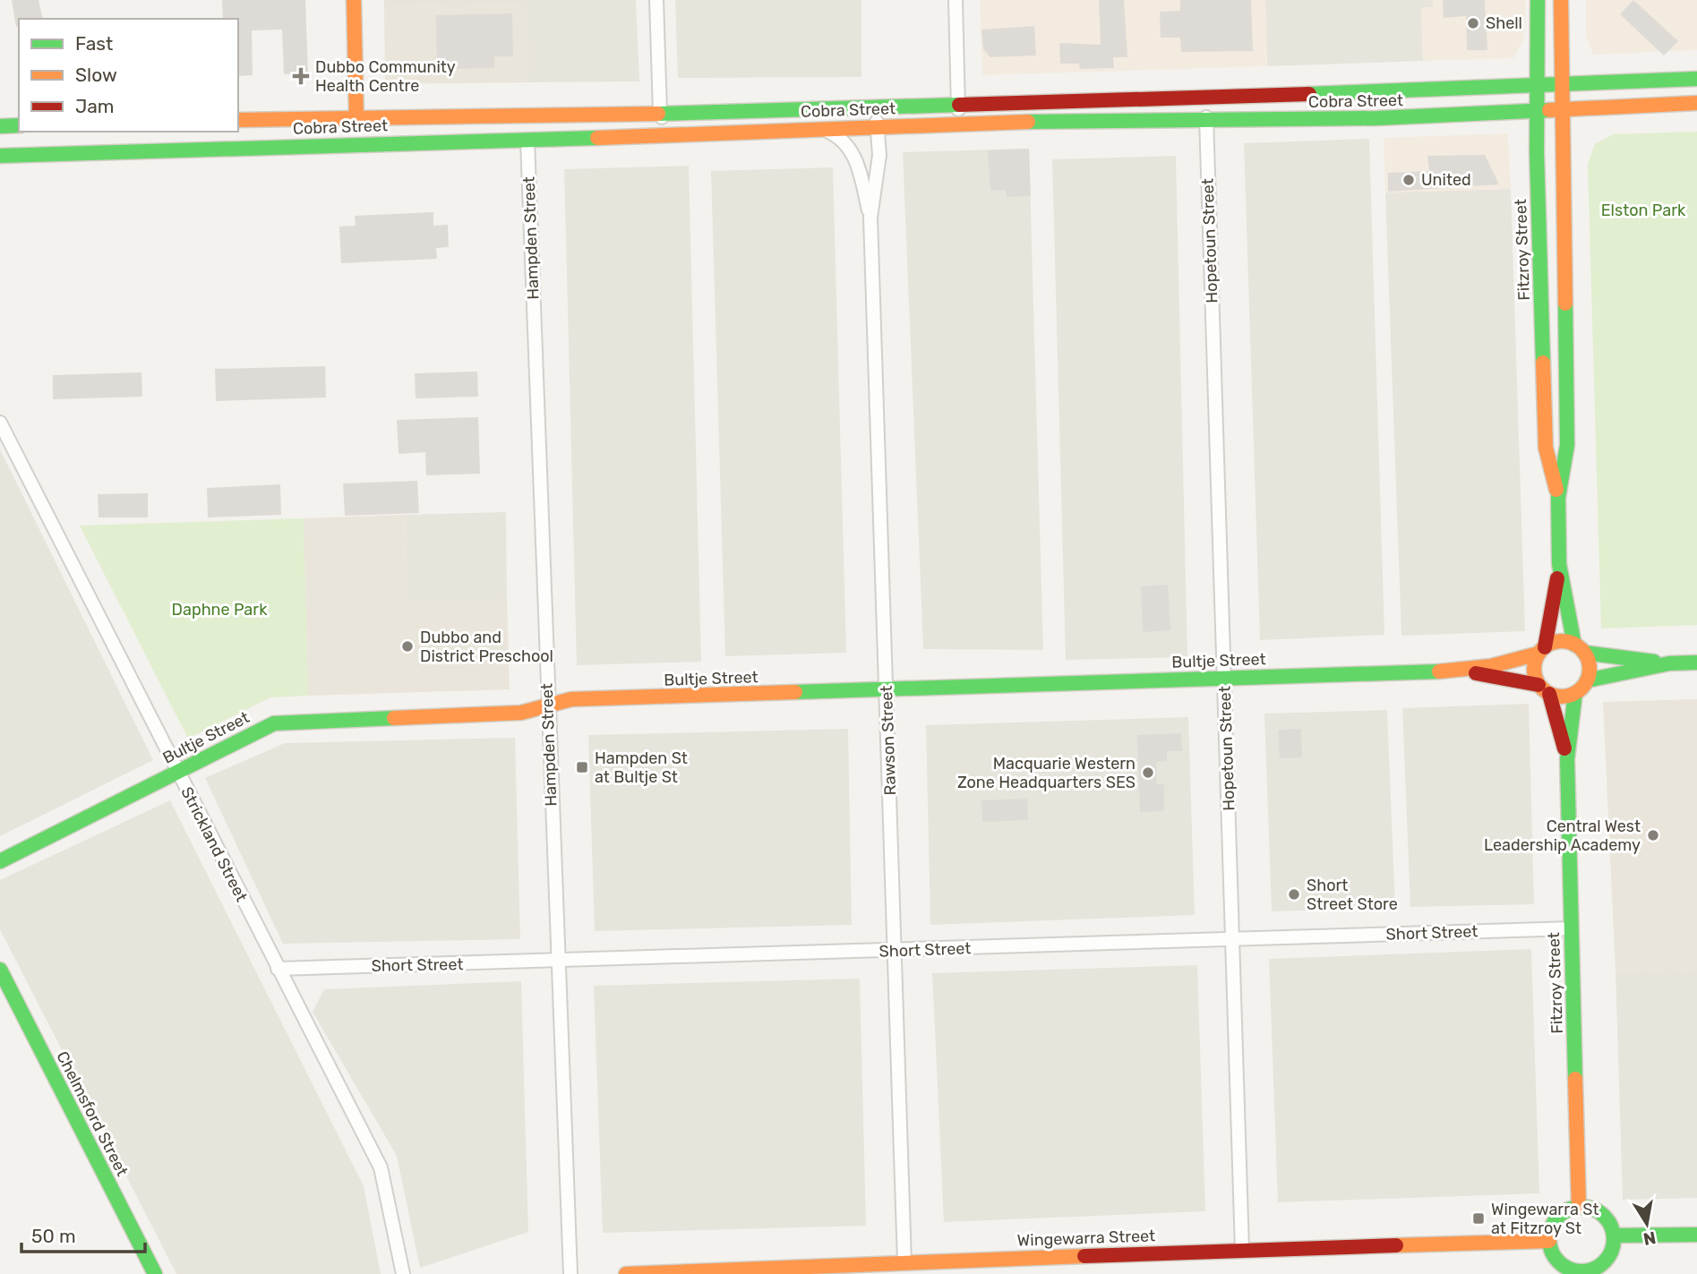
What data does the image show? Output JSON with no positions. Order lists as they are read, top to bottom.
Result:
{
  "streets": {
    "main road": [
      "Cobra Street",
      "Fitzroy Street",
      "Bultje Street",
      "Chelmsford Street",
      "Wingewarra Street"
    ],
    "street": [
      "Hampden Street",
      "Hopetoun Street",
      "Rawson Street",
      "Strickland Street",
      "Short Street"
    ]
  },
  "crossings": [
    ["Cobra Street", "Hampden Street"],
    ["Cobra Street", "Hopetoun Street"],
    ["Cobra Street", "Fitzroy Street"],
    ["Cobra Street", "Rawson Street"],
    ["Hampden Street", "Bultje Street"],
    ["Hampden Street", "Short Street"],
    ["Hopetoun Street", "Bultje Street"],
    ["Hopetoun Street", "Short Street"],
    ["Hopetoun Street", "Wingewarra Street"],
    ["Fitzroy Street", "Bultje Street"],
    ["Fitzroy Street", "Short Street"],
    ["Fitzroy Street", "Wingewarra Street"],
    ["Bultje Street", "Rawson Street"],
    ["Bultje Street", "Strickland Street"],
    ["Rawson Street", "Short Street"],
    ["Rawson Street", "Wingewarra Street"],
    ["Strickland Street", "Short Street"]
  ],
  "parks": ["Elston Park", "Daphne Park"],
  "places": {
    "other": [
      "Shell",
      "United",
      "Dubbo and District Preschool",
      "Macquarie Western Zone Headquarters SES",
      "Central West Leadership Academy",
      "Short Street Store"
    ],
    "health": ["Dubbo Community Health Centre"],
    "transit": ["Hampden St at Bultje St", "Wingewarra St at Fitzroy St"]
  },
  "legend": ["Fast", "Slow", "Jam"],
  "scale_bar": "50 m",
  "north": "bottom"
}
